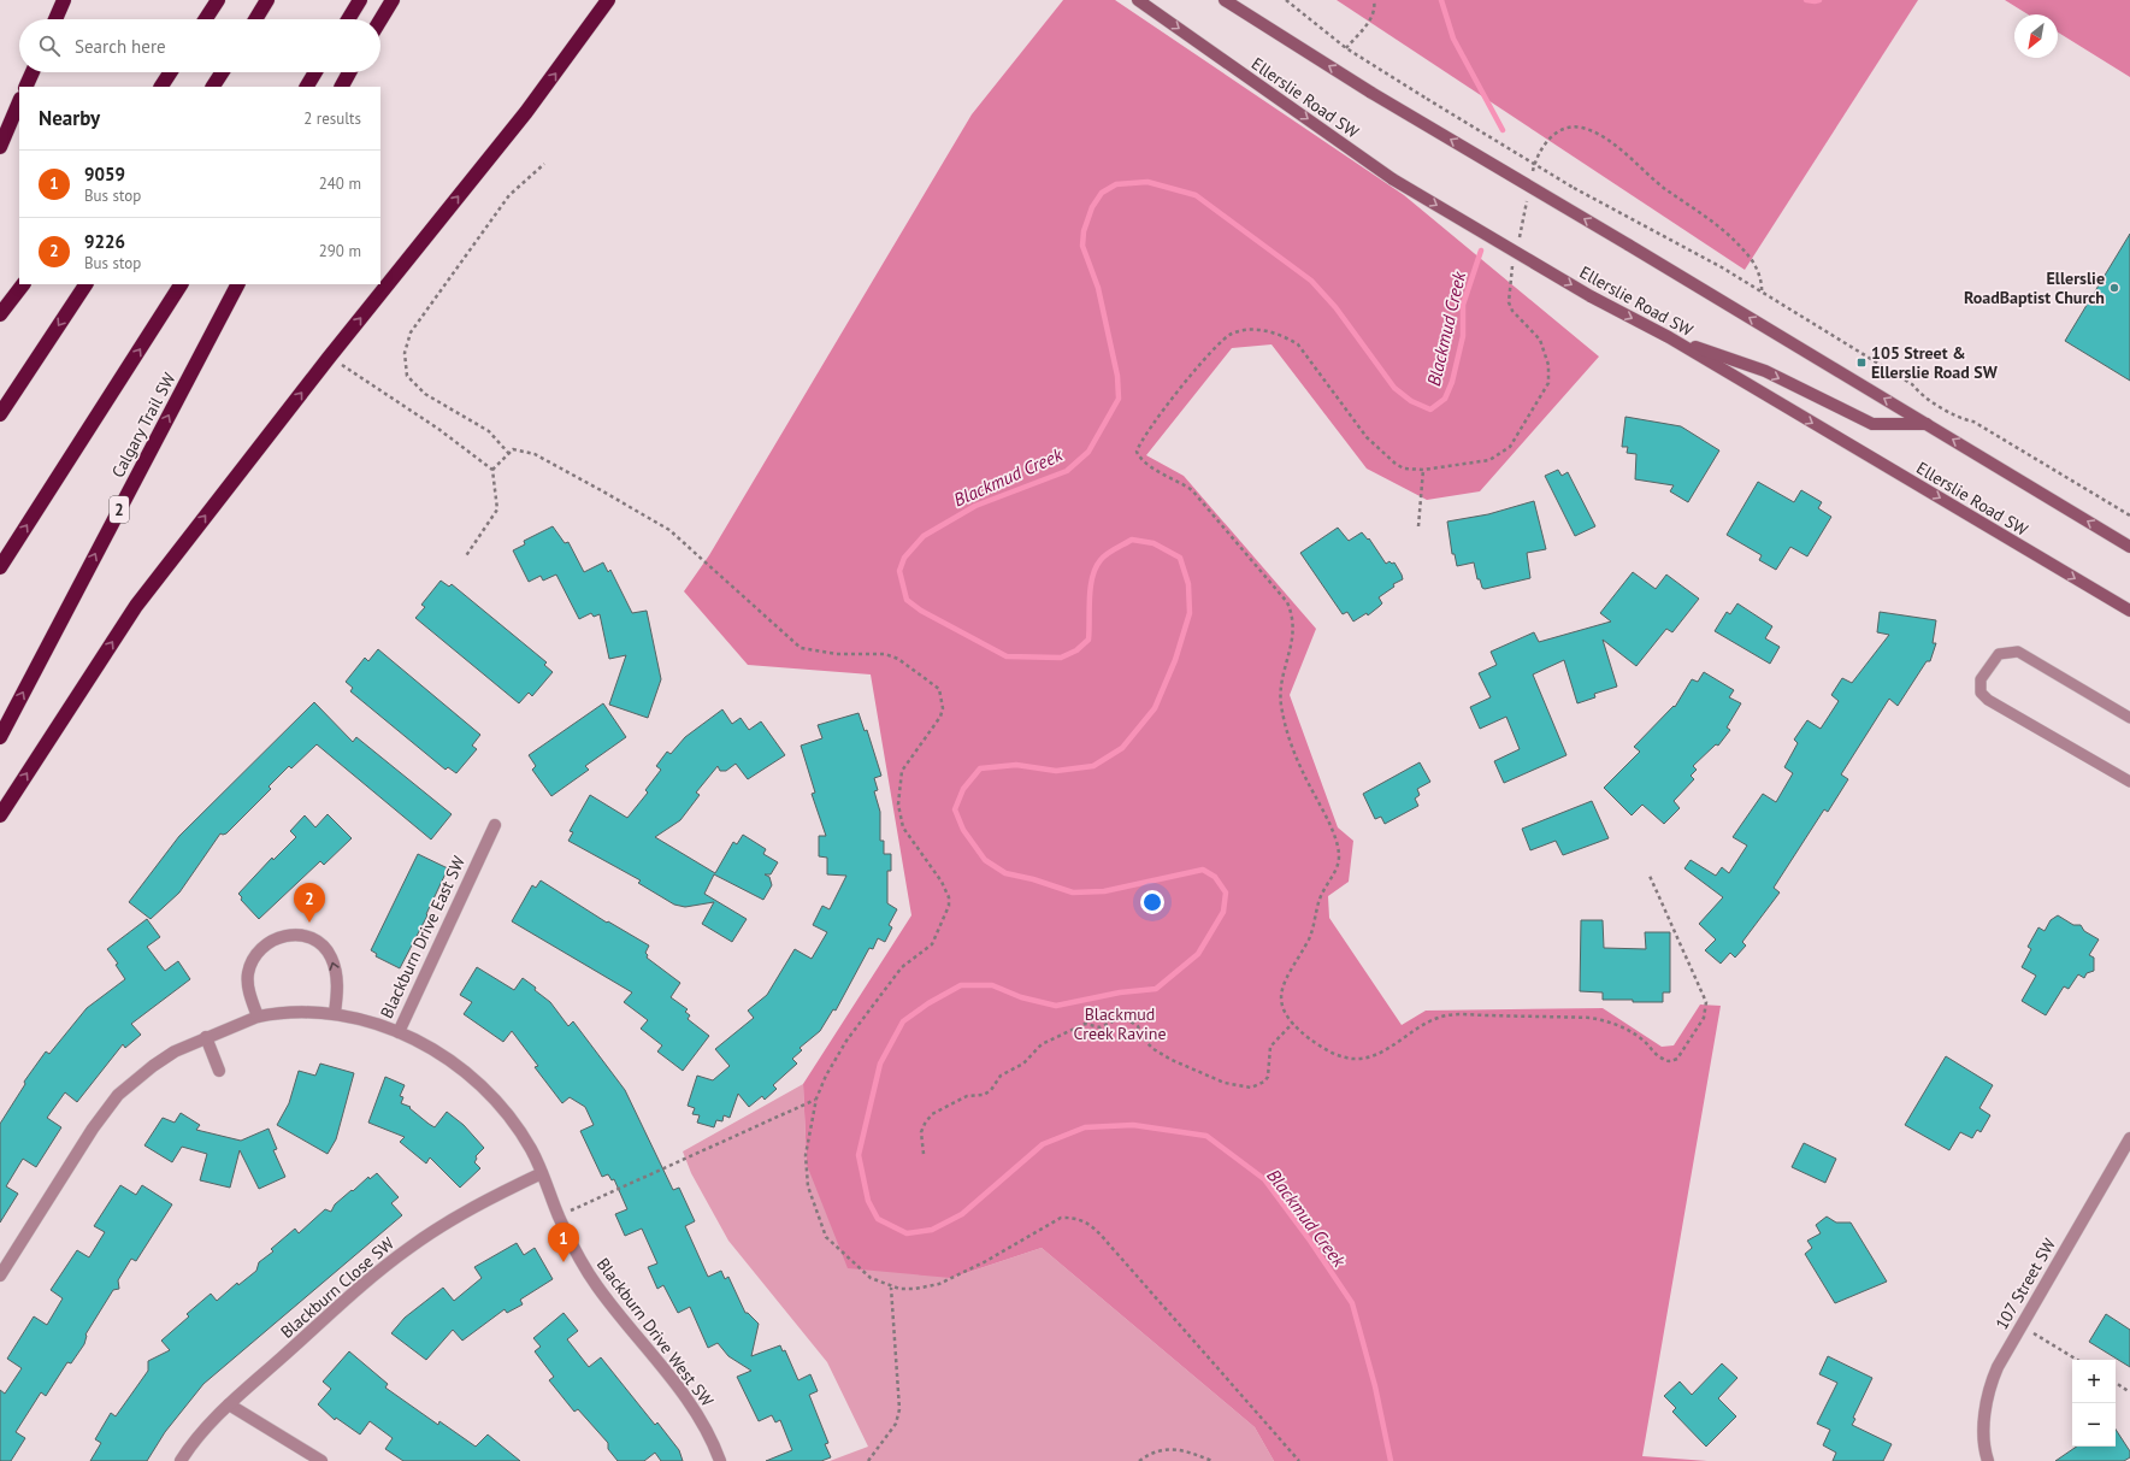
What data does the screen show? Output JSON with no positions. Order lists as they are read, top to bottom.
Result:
{
  "streets": {
    "highway": ["Calgary Trail SW", "2"],
    "main road": ["Ellerslie Road SW"],
    "street": [
      "Blackburn Drive East SW",
      "107 Street SW",
      "Blackburn Close SW",
      "Blackburn Drive West SW"
    ]
  },
  "crossings": [
    ["Blackburn Drive East SW", "Blackburn Drive West SW"],
    ["Blackburn Close SW", "Blackburn Drive West SW"]
  ],
  "water": ["Blackmud Creek"],
  "parks": ["Blackmud Creek Ravine"],
  "places": {
    "other": ["Ellerslie RoadBaptist Church"],
    "transit": ["105 Street & Ellerslie Road SW"]
  },
  "north": "bottom left",
  "page": {
    "search": "Search here",
    "heading": ["Nearby", "2 results"],
    "list": [
      {
        "mark": "1",
        "name": "9059",
        "note": "Bus stop",
        "value": "240 m"
      },
      {
        "mark": "2",
        "name": "9226",
        "note": "Bus stop",
        "value": "290 m"
      }
    ],
    "pins": ["2", "1"],
    "map_buttons": ["+", "−"]
  }
}
